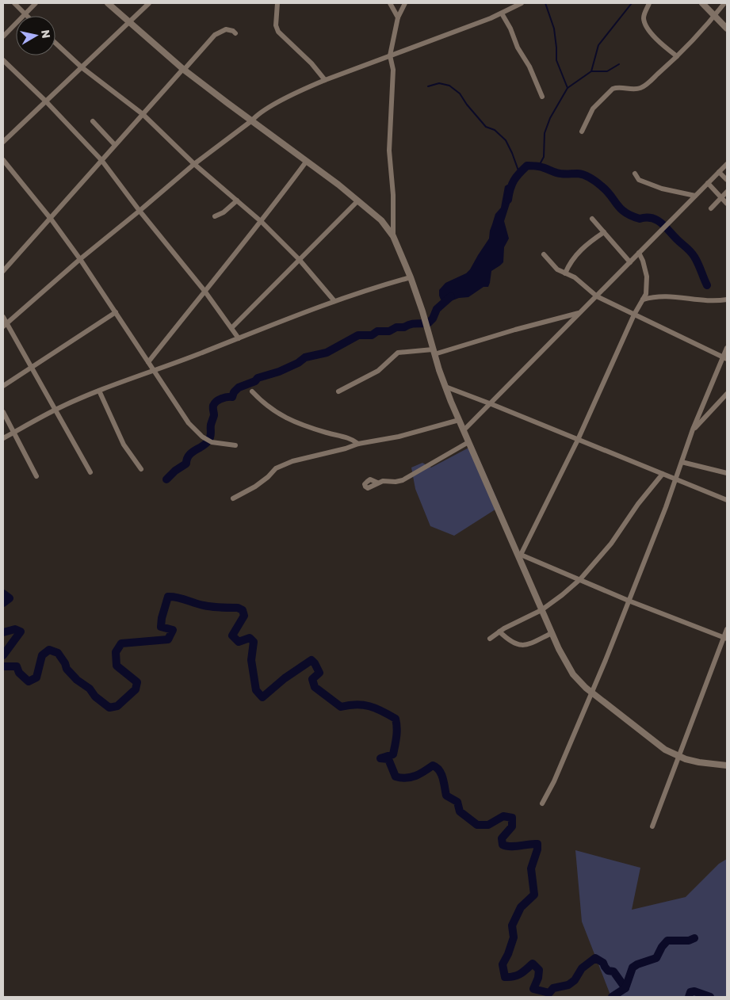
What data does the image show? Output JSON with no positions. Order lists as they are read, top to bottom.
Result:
{
  "north": "right"
}
